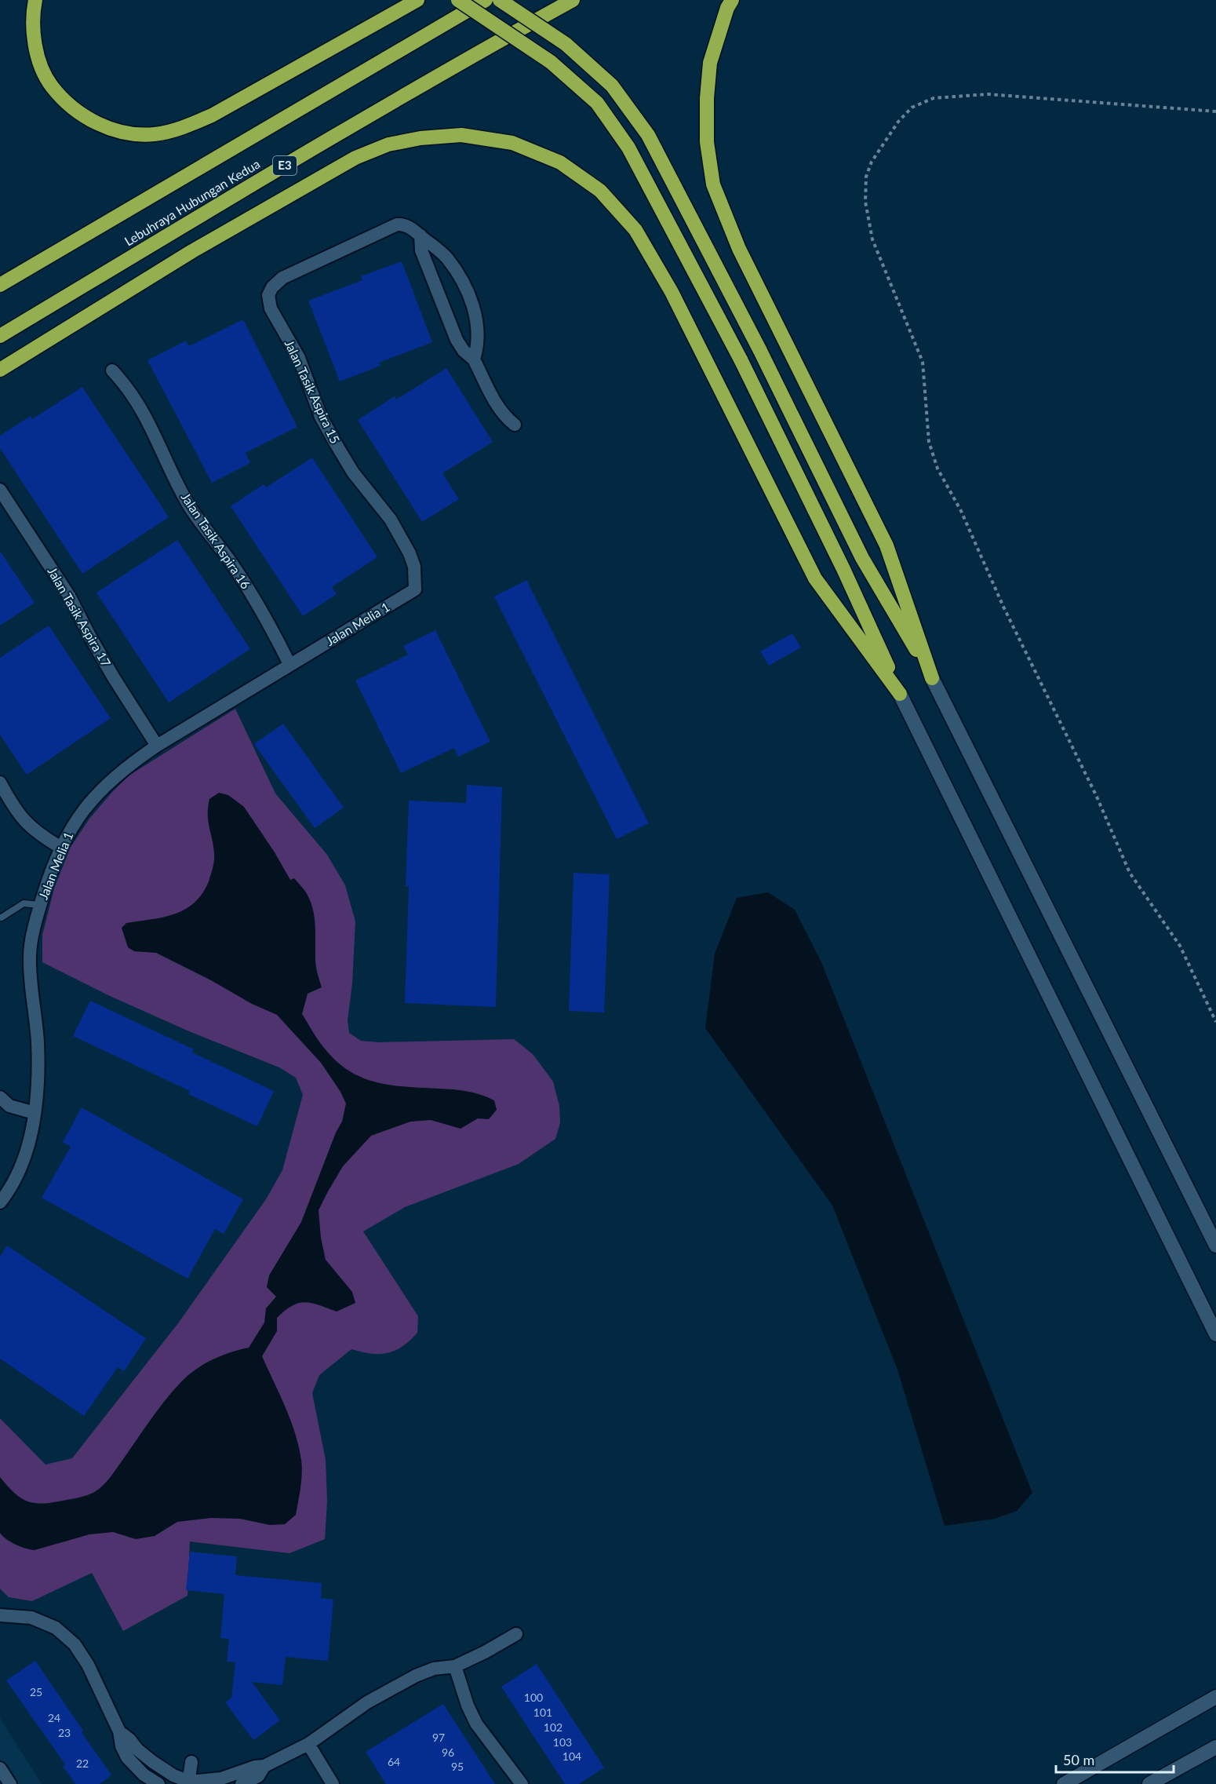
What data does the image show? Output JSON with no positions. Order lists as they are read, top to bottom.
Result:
{
  "streets": {
    "highway": ["E3", "Lebuhraya Hubungan Kedua"],
    "street": [
      "Jalan Tasik Aspira 15",
      "Jalan Tasik Aspira 16",
      "Jalan Tasik Aspira 17",
      "Jalan Melia 1"
    ]
  },
  "crossings": [
    ["Jalan Tasik Aspira 15", "Jalan Melia 1"],
    ["Jalan Tasik Aspira 16", "Jalan Melia 1"],
    ["Jalan Tasik Aspira 17", "Jalan Melia 1"]
  ],
  "house_numbers": [
    "25",
    "100",
    "101",
    "24",
    "102",
    "23",
    "97",
    "103",
    "96",
    "104",
    "64",
    "22",
    "95"
  ],
  "scale_bar": "50 m"
}
